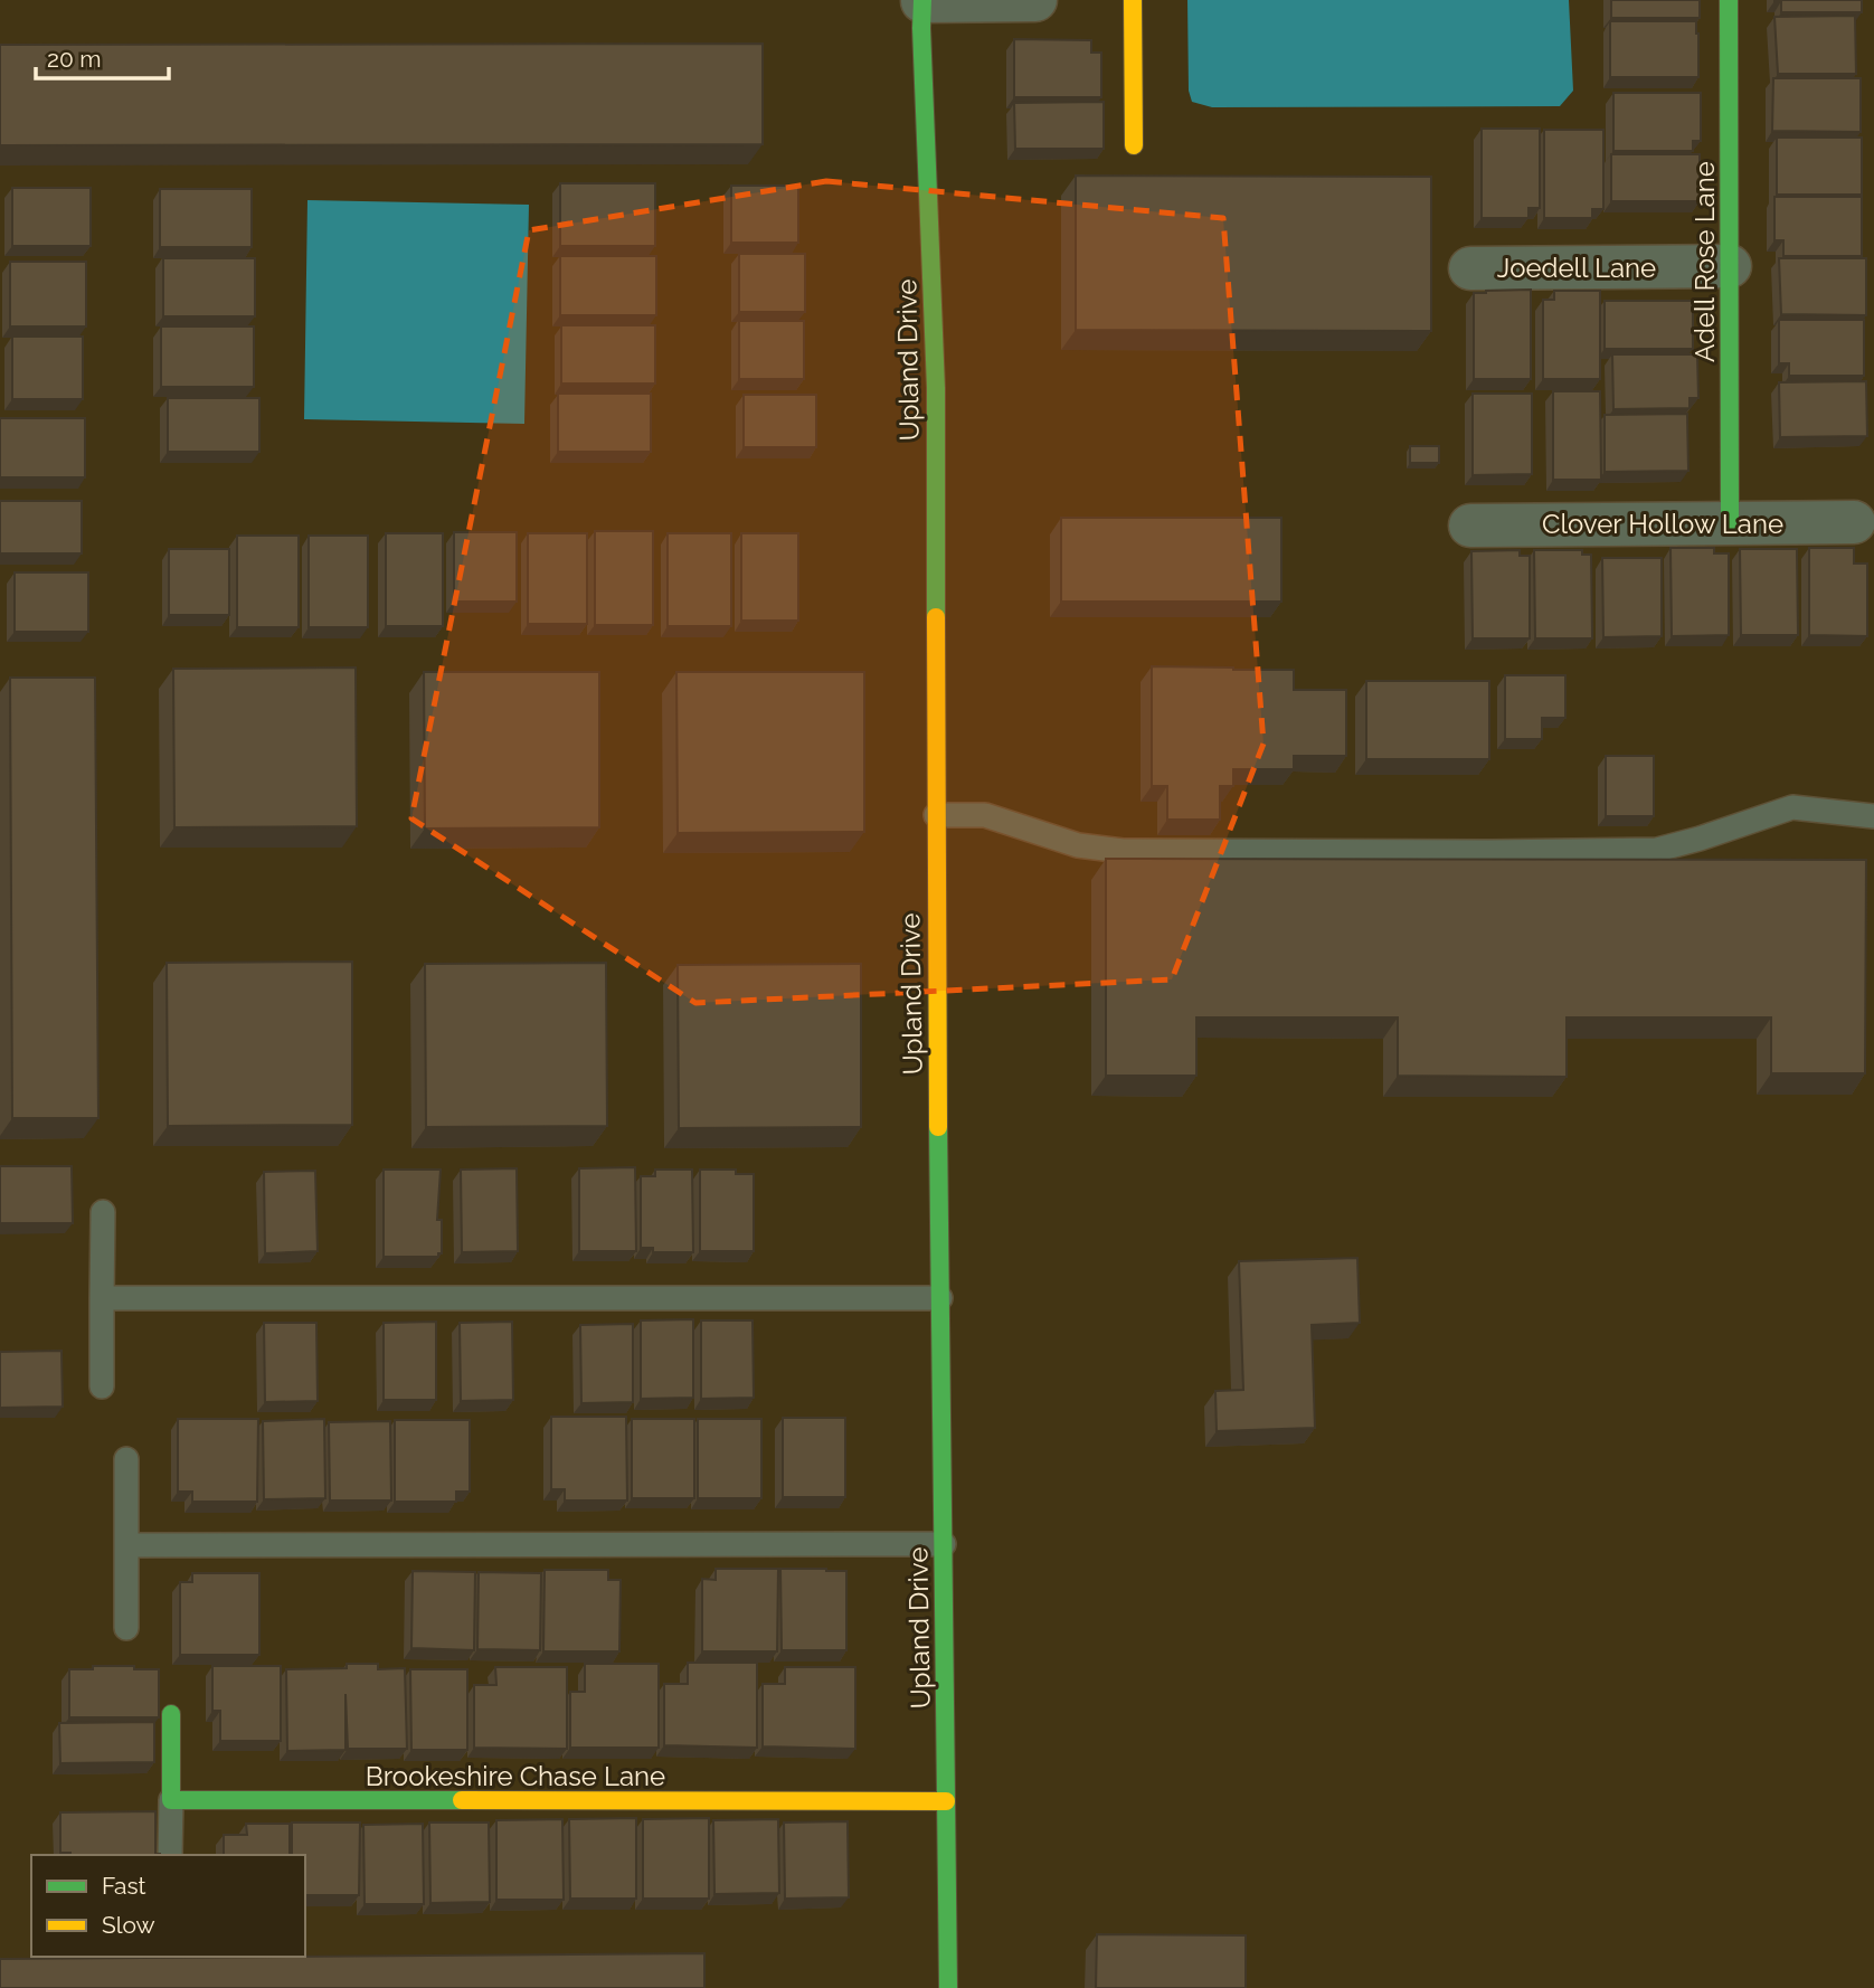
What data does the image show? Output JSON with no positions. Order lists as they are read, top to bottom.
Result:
{
  "streets": {
    "street": [
      "Adell Rose Lane",
      "Joedell Lane",
      "Upland Drive",
      "Clover Hollow Lane",
      "Brookeshire Chase Lane"
    ]
  },
  "crossings": [
    ["Adell Rose Lane", "Joedell Lane"],
    ["Adell Rose Lane", "Clover Hollow Lane"],
    ["Upland Drive", "Brookeshire Chase Lane"]
  ],
  "legend": ["Fast", "Slow"],
  "scale_bar": "20 m"
}
